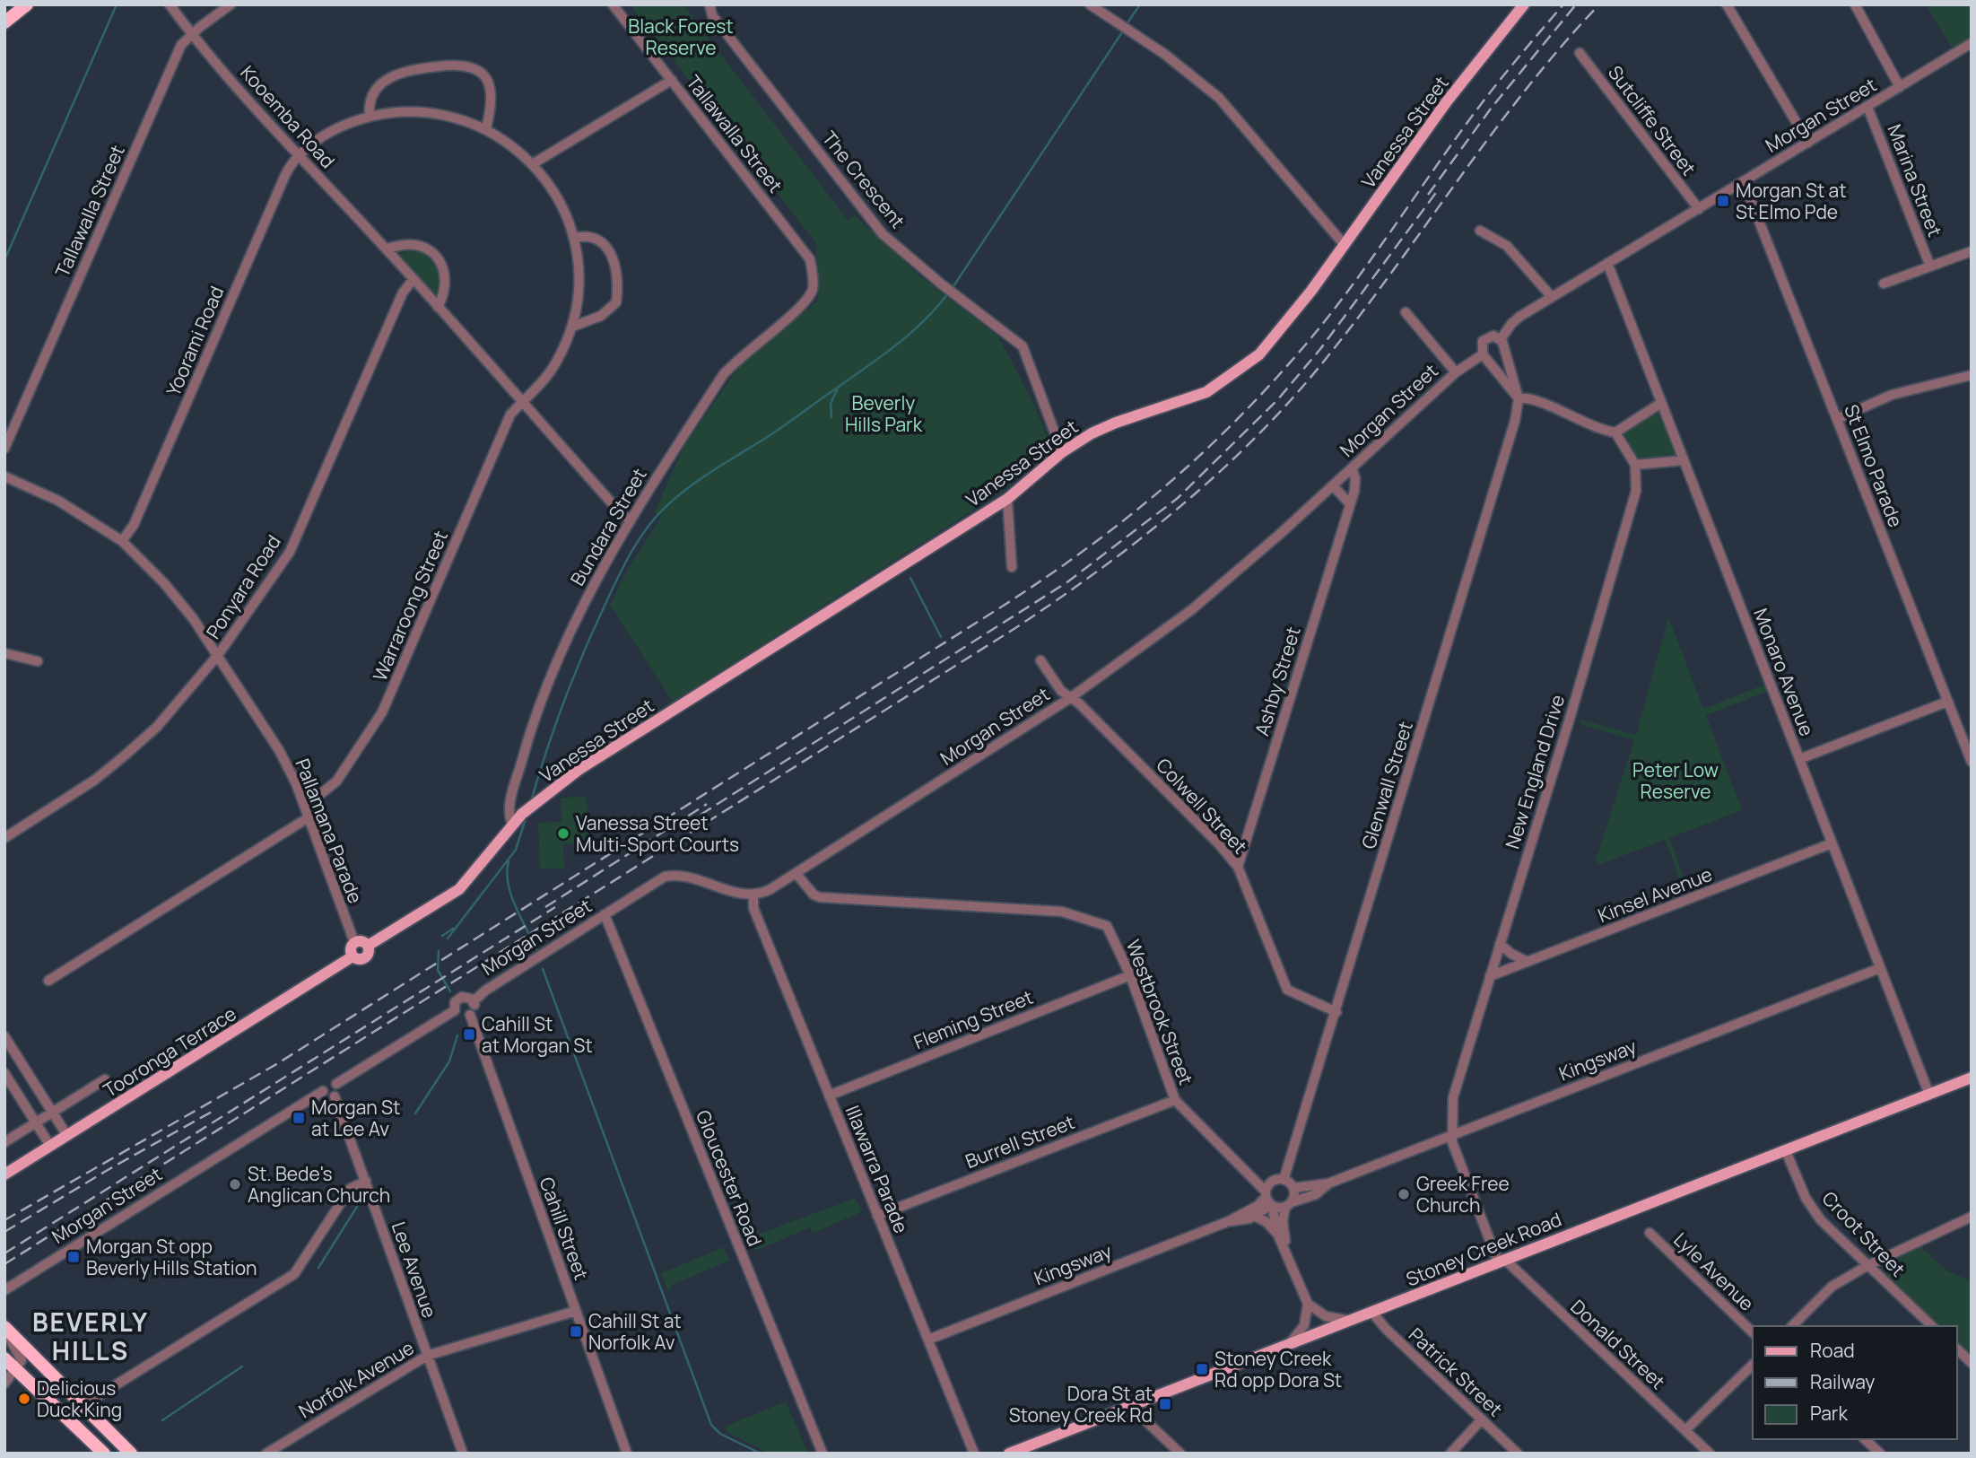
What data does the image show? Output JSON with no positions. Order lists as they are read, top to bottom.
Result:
{
  "streets": {
    "main road": ["Vanessa Street", "Tooronga Terrace", "Stoney Creek Road"],
    "street": [
      "Morgan Street",
      "Kooemba Road",
      "Sutcliffe Street",
      "Tallawalla Street",
      "The Crescent",
      "Marina Street",
      "Yoorami Road",
      "St Elmo Parade",
      "Bundara Street",
      "Ponyara Road",
      "Warraroong Street",
      "Monaro Avenue",
      "Ashby Street",
      "New England Drive",
      "Glenwall Street",
      "Colwell Street",
      "Pallamana Parade",
      "Kinsel Avenue",
      "Westbrook Street",
      "Fleming Street",
      "Kingsway",
      "Burrell Street",
      "Illawarra Parade",
      "Gloucester Road",
      "Cahill Street",
      "Croot Street",
      "Lee Avenue",
      "Lyle Avenue",
      "Donald Street",
      "Patrick Street",
      "Norfolk Avenue"
    ]
  },
  "crossings": [
    ["Morgan Street", "Sutcliffe Street"],
    ["Morgan Street", "Marina Street"],
    ["Morgan Street", "St Elmo Parade"],
    ["Morgan Street", "Monaro Avenue"],
    ["Morgan Street", "Ashby Street"],
    ["Morgan Street", "Colwell Street"],
    ["Morgan Street", "Westbrook Street"],
    ["Morgan Street", "Illawarra Parade"],
    ["Morgan Street", "Gloucester Road"],
    ["Morgan Street", "Cahill Street"],
    ["Morgan Street", "Lee Avenue"],
    ["Kooemba Road", "Tallawalla Street"],
    ["Kooemba Road", "Yoorami Road"],
    ["Kooemba Road", "Bundara Street"],
    ["Kooemba Road", "Ponyara Road"],
    ["Kooemba Road", "Warraroong Street"],
    ["Vanessa Street", "The Crescent"],
    ["Vanessa Street", "Bundara Street"],
    ["Tallawalla Street", "Bundara Street"],
    ["Yoorami Road", "Pallamana Parade"],
    ["Ponyara Road", "Pallamana Parade"],
    ["Warraroong Street", "Pallamana Parade"],
    ["Monaro Avenue", "Kinsel Avenue"],
    ["Monaro Avenue", "Kingsway"],
    ["Monaro Avenue", "Stoney Creek Road"],
    ["Ashby Street", "Colwell Street"],
    ["New England Drive", "Kinsel Avenue"],
    ["New England Drive", "Kingsway"],
    ["Glenwall Street", "Colwell Street"],
    ["Pallamana Parade", "Tooronga Terrace"],
    ["Westbrook Street", "Fleming Street"],
    ["Westbrook Street", "Kingsway"],
    ["Westbrook Street", "Burrell Street"],
    ["Fleming Street", "Illawarra Parade"],
    ["Kingsway", "Illawarra Parade"],
    ["Burrell Street", "Illawarra Parade"],
    ["Cahill Street", "Norfolk Avenue"],
    ["Croot Street", "Stoney Creek Road"],
    ["Stoney Creek Road", "Donald Street"],
    ["Stoney Creek Road", "Patrick Street"],
    ["Lee Avenue", "Norfolk Avenue"]
  ],
  "districts": ["BEVERLY HILLS"],
  "parks": ["Black Forest Reserve", "Beverly Hills Park", "Peter Low Reserve"],
  "places": {
    "transit": [
      "Morgan St at St Elmo Pde",
      "Cahill St at Morgan St",
      "Morgan St at Lee Av",
      "Morgan St opp Beverly Hills Station",
      "Cahill St at Norfolk Av",
      "Stoney Creek Rd opp Dora St",
      "Dora St at Stoney Creek Rd"
    ],
    "other": [
      "Vanessa Street Multi-Sport Courts",
      "St. Bede's Anglican Church",
      "Greek Free Church",
      "Delicious Duck King"
    ]
  },
  "legend": ["Road", "Railway", "Park"]
}
